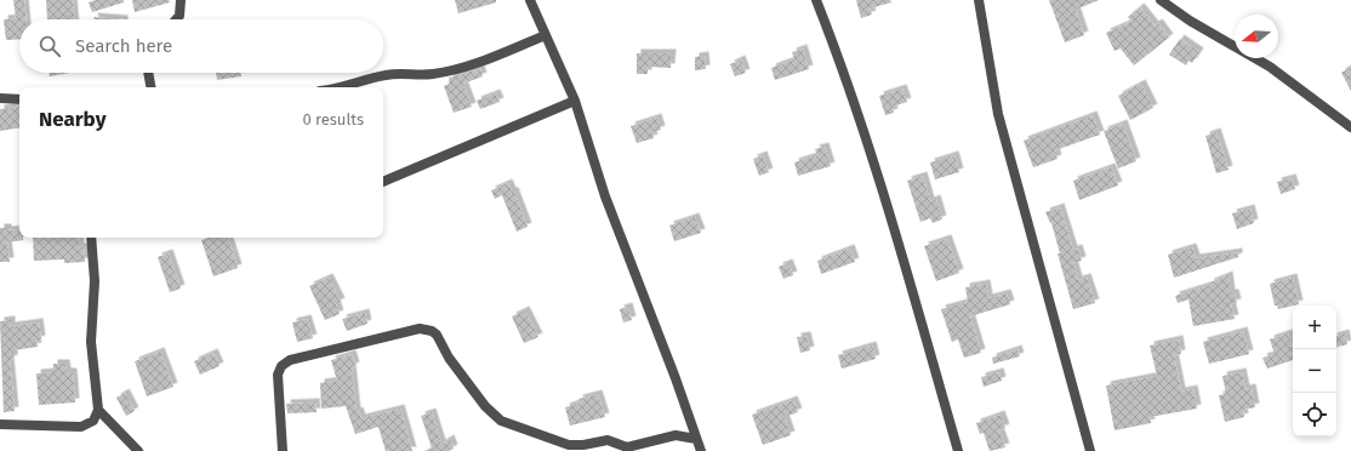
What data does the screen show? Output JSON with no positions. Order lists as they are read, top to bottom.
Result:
{
  "north": "left",
  "page": {
    "search": "Search here",
    "heading": ["Nearby", "0 results"],
    "map_buttons": ["+", "−"]
  }
}
